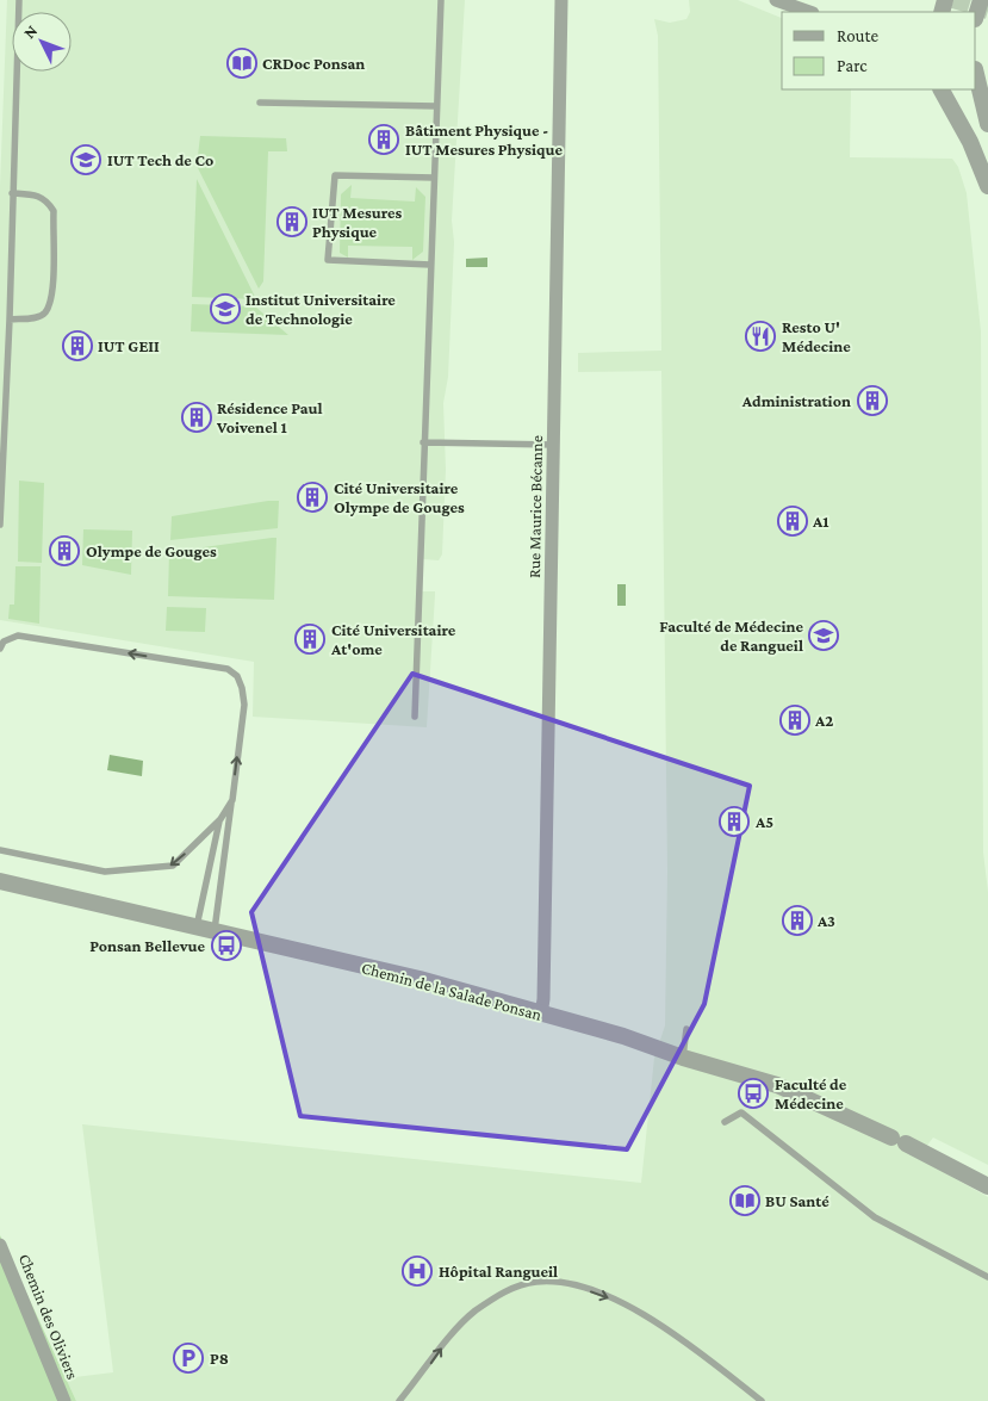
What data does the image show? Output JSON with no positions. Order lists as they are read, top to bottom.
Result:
{
  "streets": {
    "street": ["Rue Maurice Bécanne", "Chemin de la Salade Ponsan", "Chemin des Oliviers"]
  },
  "crossings": [
    ["Rue Maurice Bécanne", "Chemin de la Salade Ponsan"]
  ],
  "places": {
    "library": ["CRDoc Ponsan", "BU Santé"],
    "building": [
      "Bâtiment Physique - IUT Mesures Physique",
      "IUT Mesures Physique",
      "IUT GEII",
      "Administration",
      "Résidence Paul Voivenel 1",
      "Cité Universitaire Olympe de Gouges",
      "A1",
      "Olympe de Gouges",
      "Cité Universitaire At'ome",
      "A2",
      "A5",
      "A3"
    ],
    "school or university": ["IUT Tech de Co", "Institut Universitaire de Technologie", "Faculté de Médecine de Rangueil"],
    "restaurant": ["Resto U' Médecine"],
    "bus stop": ["Ponsan Bellevue", "Faculté de Médecine"],
    "hospital": ["Hôpital Rangueil"],
    "parking": ["P8"]
  },
  "legend": ["Route", "Parc"],
  "north": "top left"
}
